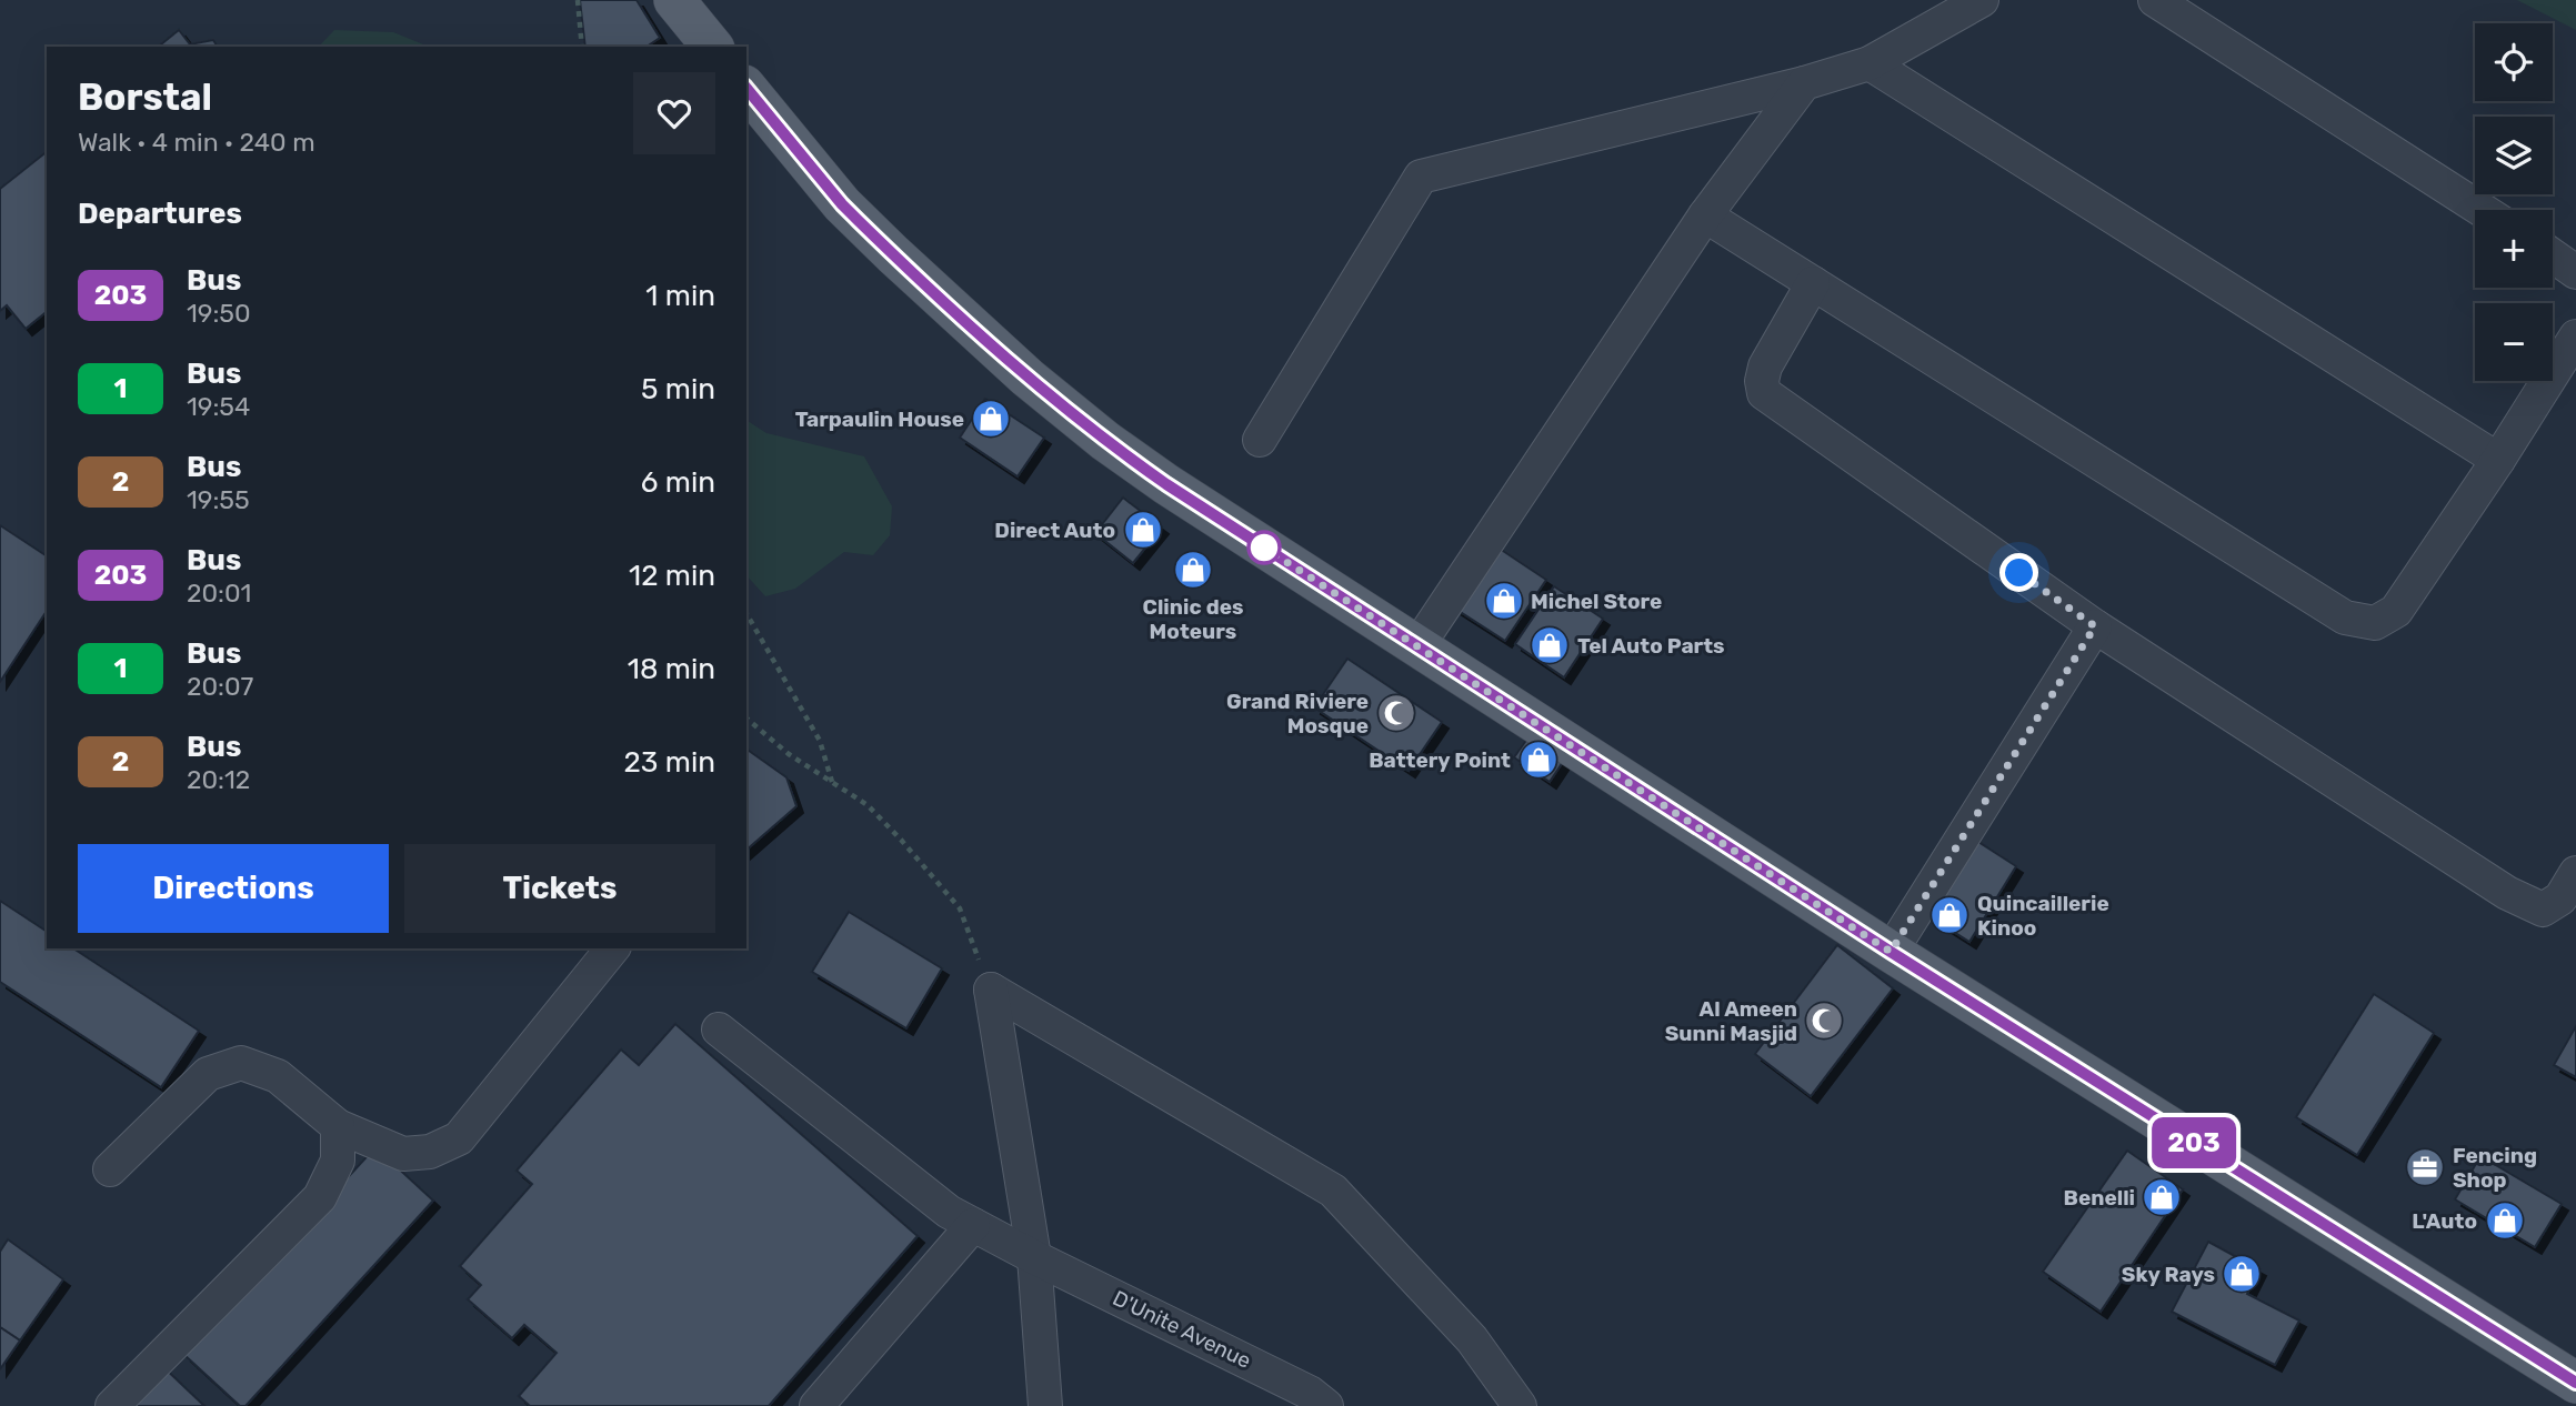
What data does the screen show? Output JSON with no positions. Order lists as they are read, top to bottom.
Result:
{
  "streets": {
    "street": ["D'Unite Avenue"]
  },
  "places": {
    "shop": [
      "Tarpaulin House",
      "Direct Auto",
      "Clinic des Moteurs",
      "Michel Store",
      "Tel Auto Parts",
      "Battery Point",
      "Quincaillerie Kinoo",
      "Benelli",
      "L'Auto",
      "Sky Rays"
    ],
    "mosque": ["Grand Riviere Mosque", "Al Ameen Sunni Masjid"],
    "office": ["Fencing Shop"]
  },
  "lines": ["bus line 203"],
  "page": {
    "on_map": "203",
    "map_buttons": ["+", "−"],
    "heading": [
      ["Borstal", "Walk · 4 min · 240 m"],
      "Departures"
    ],
    "list": [
      {
        "mark": "203",
        "name": "Bus",
        "note": "19:50",
        "value": "1 min"
      },
      {
        "mark": "1",
        "name": "Bus",
        "note": "19:54",
        "value": "5 min"
      },
      {
        "mark": "2",
        "name": "Bus",
        "note": "19:55",
        "value": "6 min"
      },
      {
        "mark": "203",
        "name": "Bus",
        "note": "20:01",
        "value": "12 min"
      },
      {
        "mark": "1",
        "name": "Bus",
        "note": "20:07",
        "value": "18 min"
      },
      {
        "mark": "2",
        "name": "Bus",
        "note": "20:12",
        "value": "23 min"
      }
    ],
    "buttons": ["Directions", "Tickets"]
  }
}
